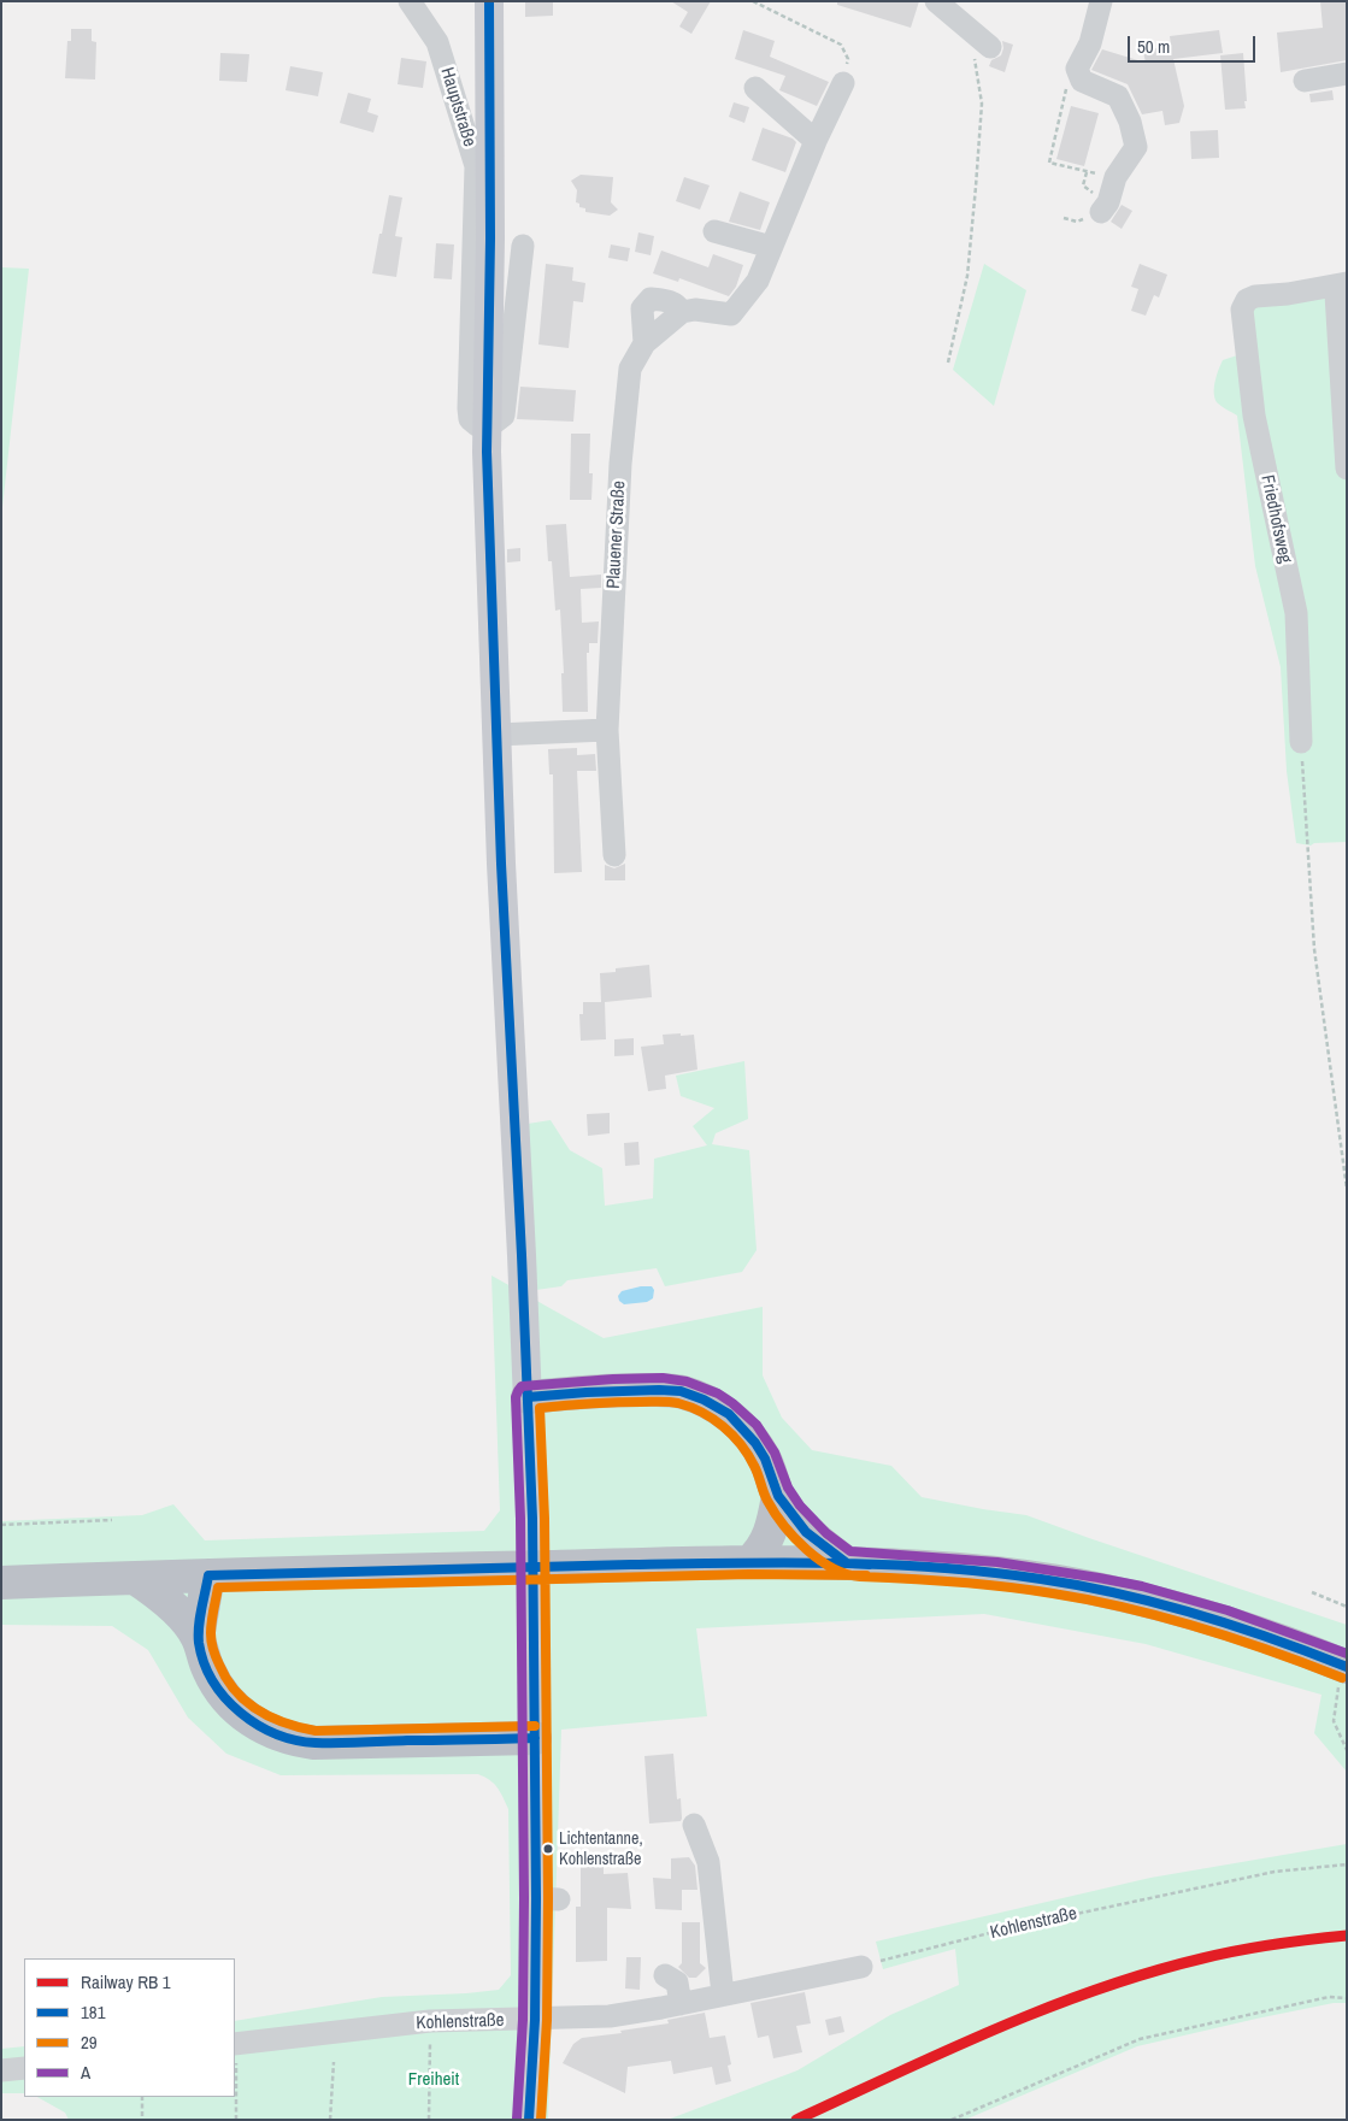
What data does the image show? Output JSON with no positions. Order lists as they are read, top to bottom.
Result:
{
  "streets": {
    "street": [
      "Hauptstraße",
      "Friedhofsweg",
      "Plauener Straße",
      "Kohlenstraße"
    ]
  },
  "parks": ["Freiheit"],
  "places": ["Lichtentanne, Kohlenstraße"],
  "lines": ["transit line 181", "transit line A", "transit line 29"],
  "legend": [
    "Railway RB 1",
    "181",
    "29",
    "A"
  ],
  "scale_bar": "50 m"
}
